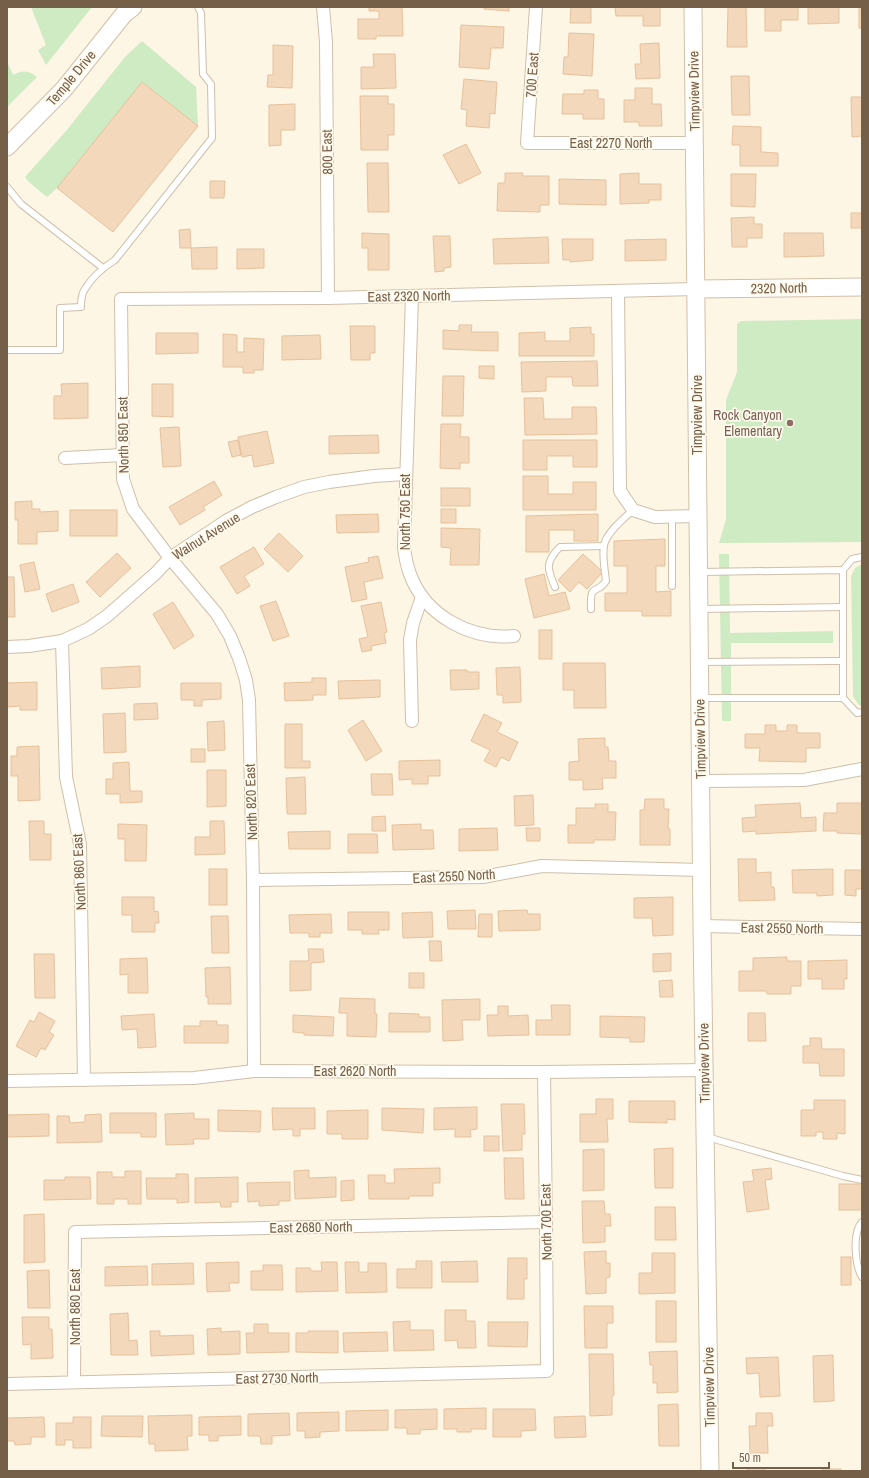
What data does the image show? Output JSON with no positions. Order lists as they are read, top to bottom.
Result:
{
  "streets": {
    "street": [
      "700 East",
      "Temple Drive",
      "Timpview Drive",
      "East 2270 North",
      "800 East",
      "2320 North",
      "East 2320 North",
      "North 850 East",
      "North 750 East",
      "Walnut Avenue",
      "North 820 East",
      "North 860 East",
      "East 2550 North",
      "East 2620 North",
      "North 700 East",
      "East 2680 North",
      "North 880 East",
      "East 2730 North"
    ]
  },
  "crossings": [
    ["700 East", "East 2270 North"],
    ["Timpview Drive", "East 2270 North"],
    ["Timpview Drive", "2320 North"],
    ["Timpview Drive", "East 2320 North"],
    ["Timpview Drive", "East 2550 North"],
    ["Timpview Drive", "East 2620 North"],
    ["800 East", "East 2320 North"],
    ["2320 North", "East 2320 North"],
    ["East 2320 North", "North 850 East"],
    ["East 2320 North", "North 750 East"],
    ["North 850 East", "Walnut Avenue"],
    ["North 850 East", "North 820 East"],
    ["North 750 East", "Walnut Avenue"],
    ["Walnut Avenue", "North 820 East"],
    ["Walnut Avenue", "North 860 East"],
    ["North 820 East", "East 2550 North"],
    ["North 820 East", "East 2620 North"],
    ["North 860 East", "East 2620 North"],
    ["East 2620 North", "North 700 East"],
    ["North 700 East", "East 2680 North"],
    ["North 700 East", "East 2730 North"],
    ["East 2680 North", "North 880 East"],
    ["North 880 East", "East 2730 North"]
  ],
  "places": ["Rock Canyon Elementary"],
  "scale_bar": "50 m"
}
